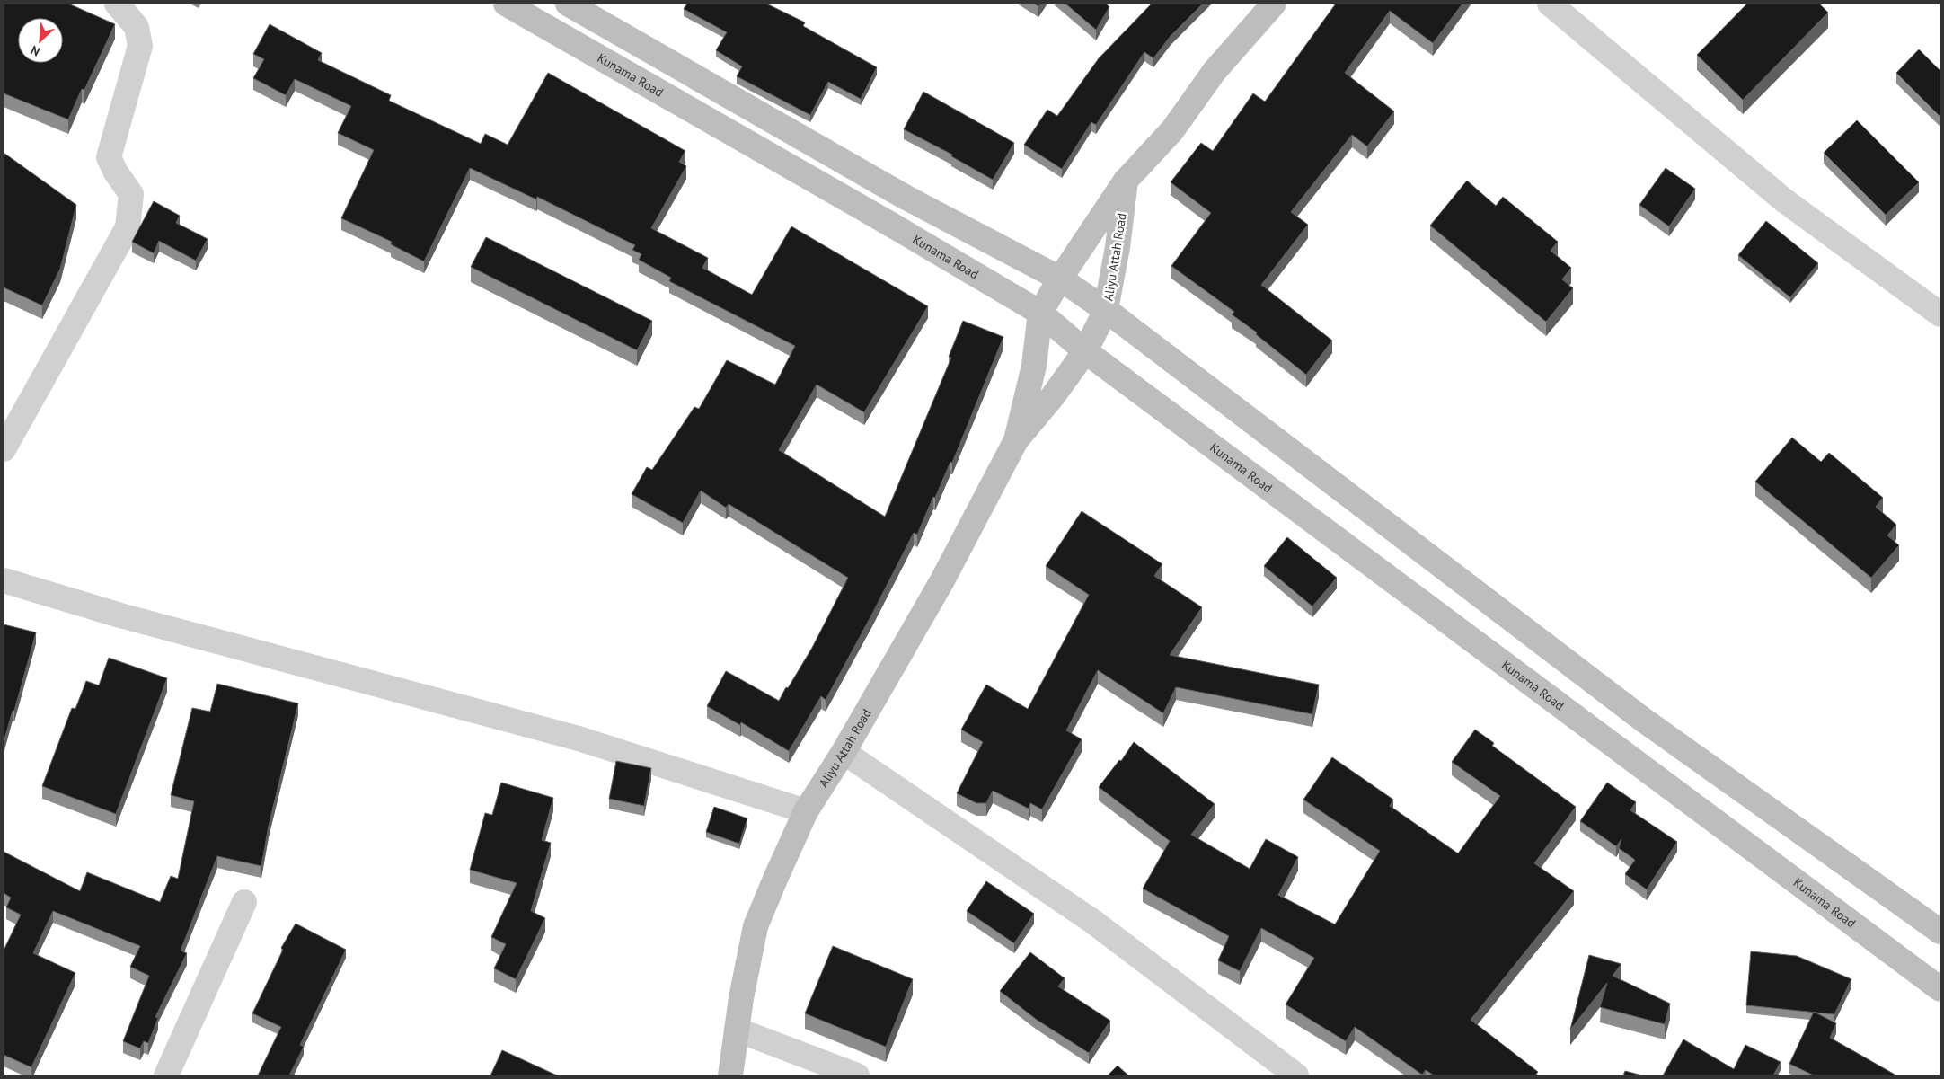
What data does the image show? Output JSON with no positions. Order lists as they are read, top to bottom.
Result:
{
  "streets": {
    "main road": ["Kunama Road", "Aliyu Attah Road"]
  },
  "crossings": [
    ["Kunama Road", "Aliyu Attah Road"]
  ],
  "north": "bottom left"
}
